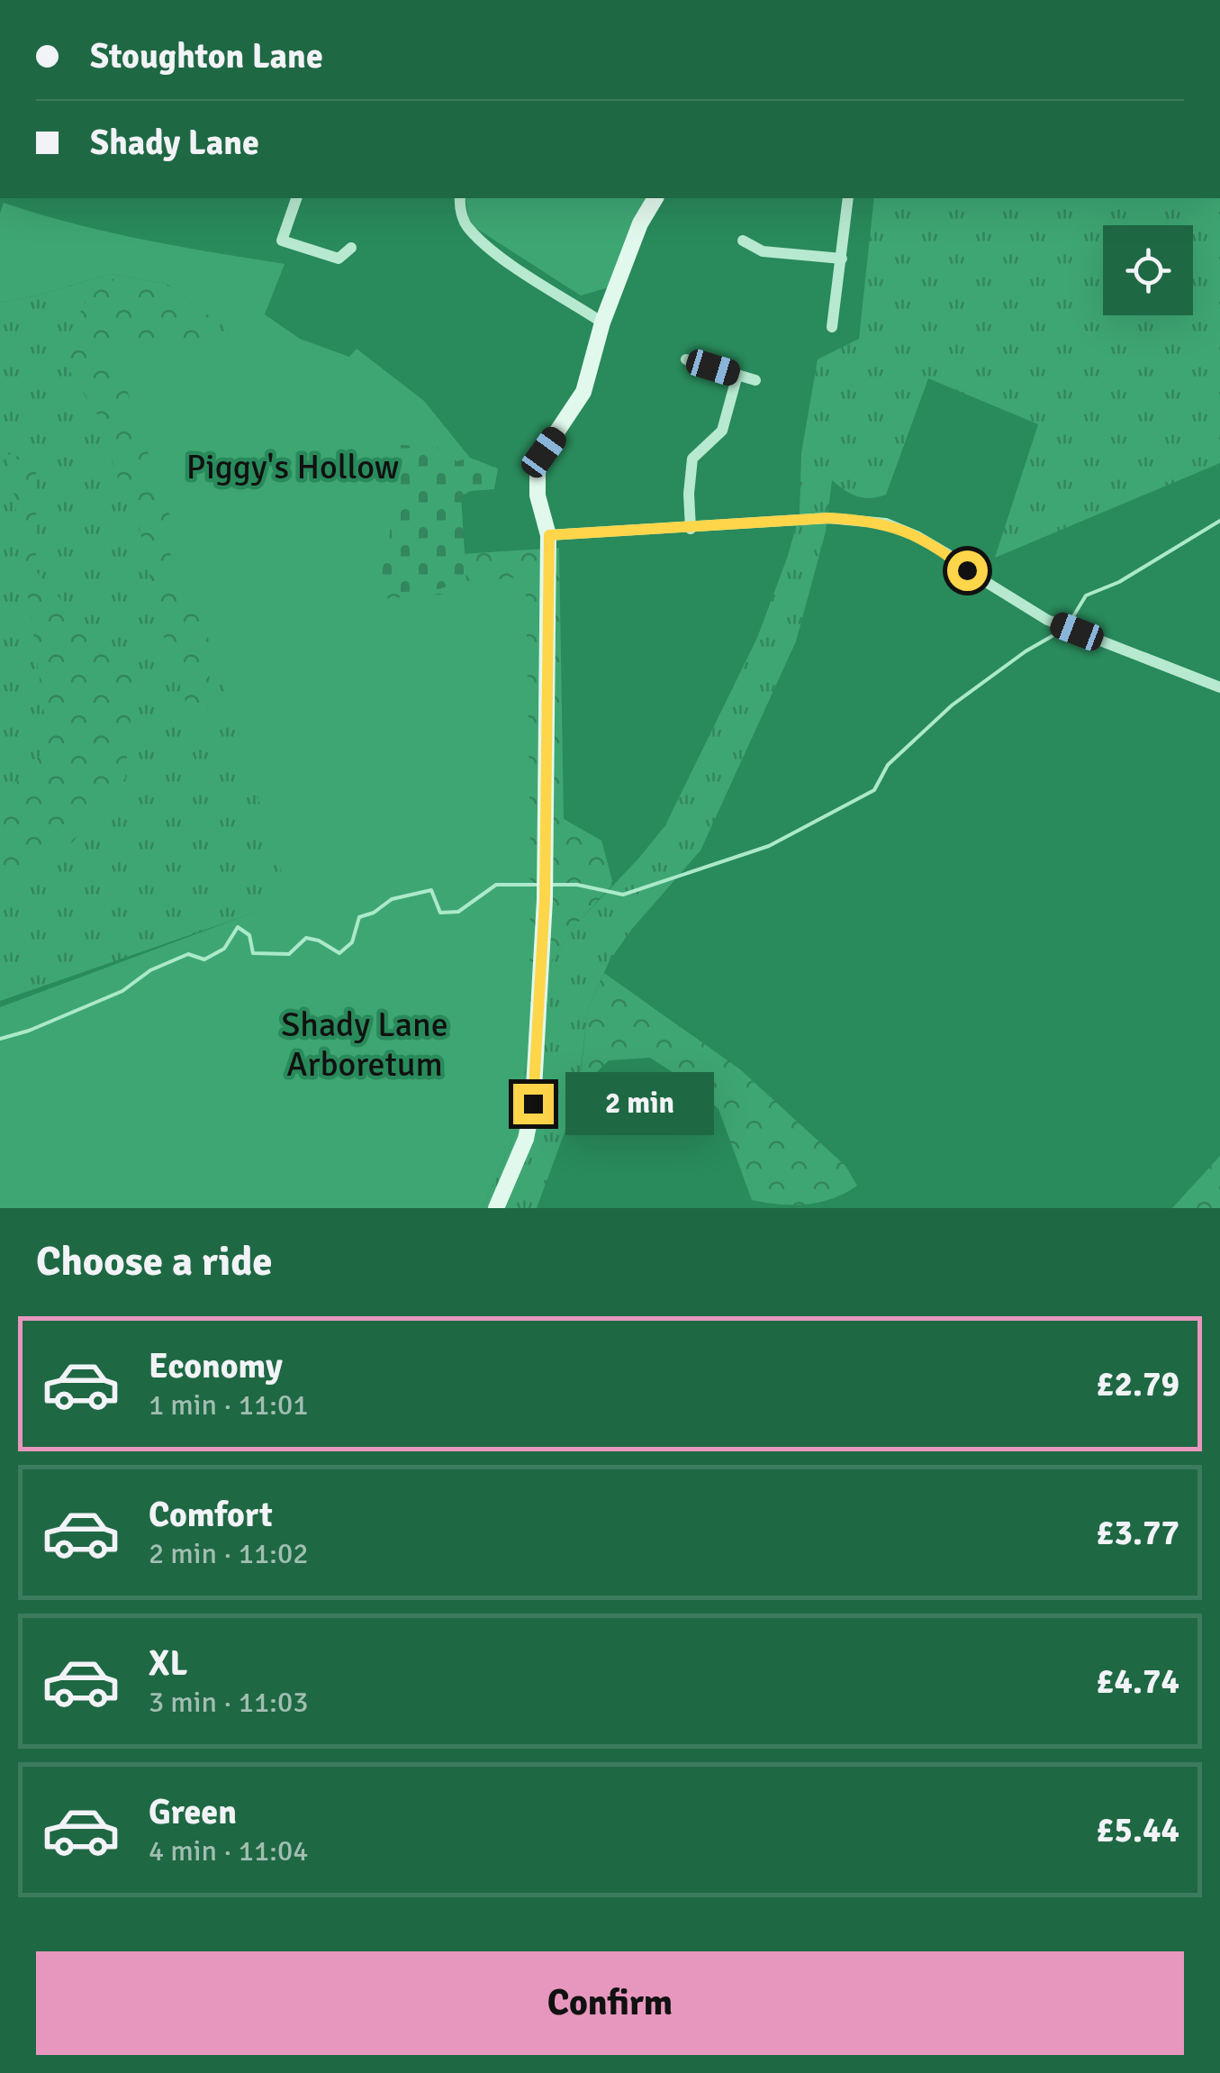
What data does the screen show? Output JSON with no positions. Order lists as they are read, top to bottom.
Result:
{
  "parks": ["Piggy's Hollow", "Shady Lane Arboretum"],
  "page": {
    "banner": ["Stoughton Lane", "Shady Lane"],
    "bubble": "2 min",
    "heading": "Choose a ride",
    "list": [
      {
        "name": "Economy",
        "note": "1 min · 11:01",
        "value": "£2.79"
      },
      {
        "name": "Comfort",
        "note": "2 min · 11:02",
        "value": "£3.77"
      },
      {
        "name": "XL",
        "note": "3 min · 11:03",
        "value": "£4.74"
      },
      {
        "name": "Green",
        "note": "4 min · 11:04",
        "value": "£5.44"
      }
    ],
    "buttons": "Confirm"
  }
}
